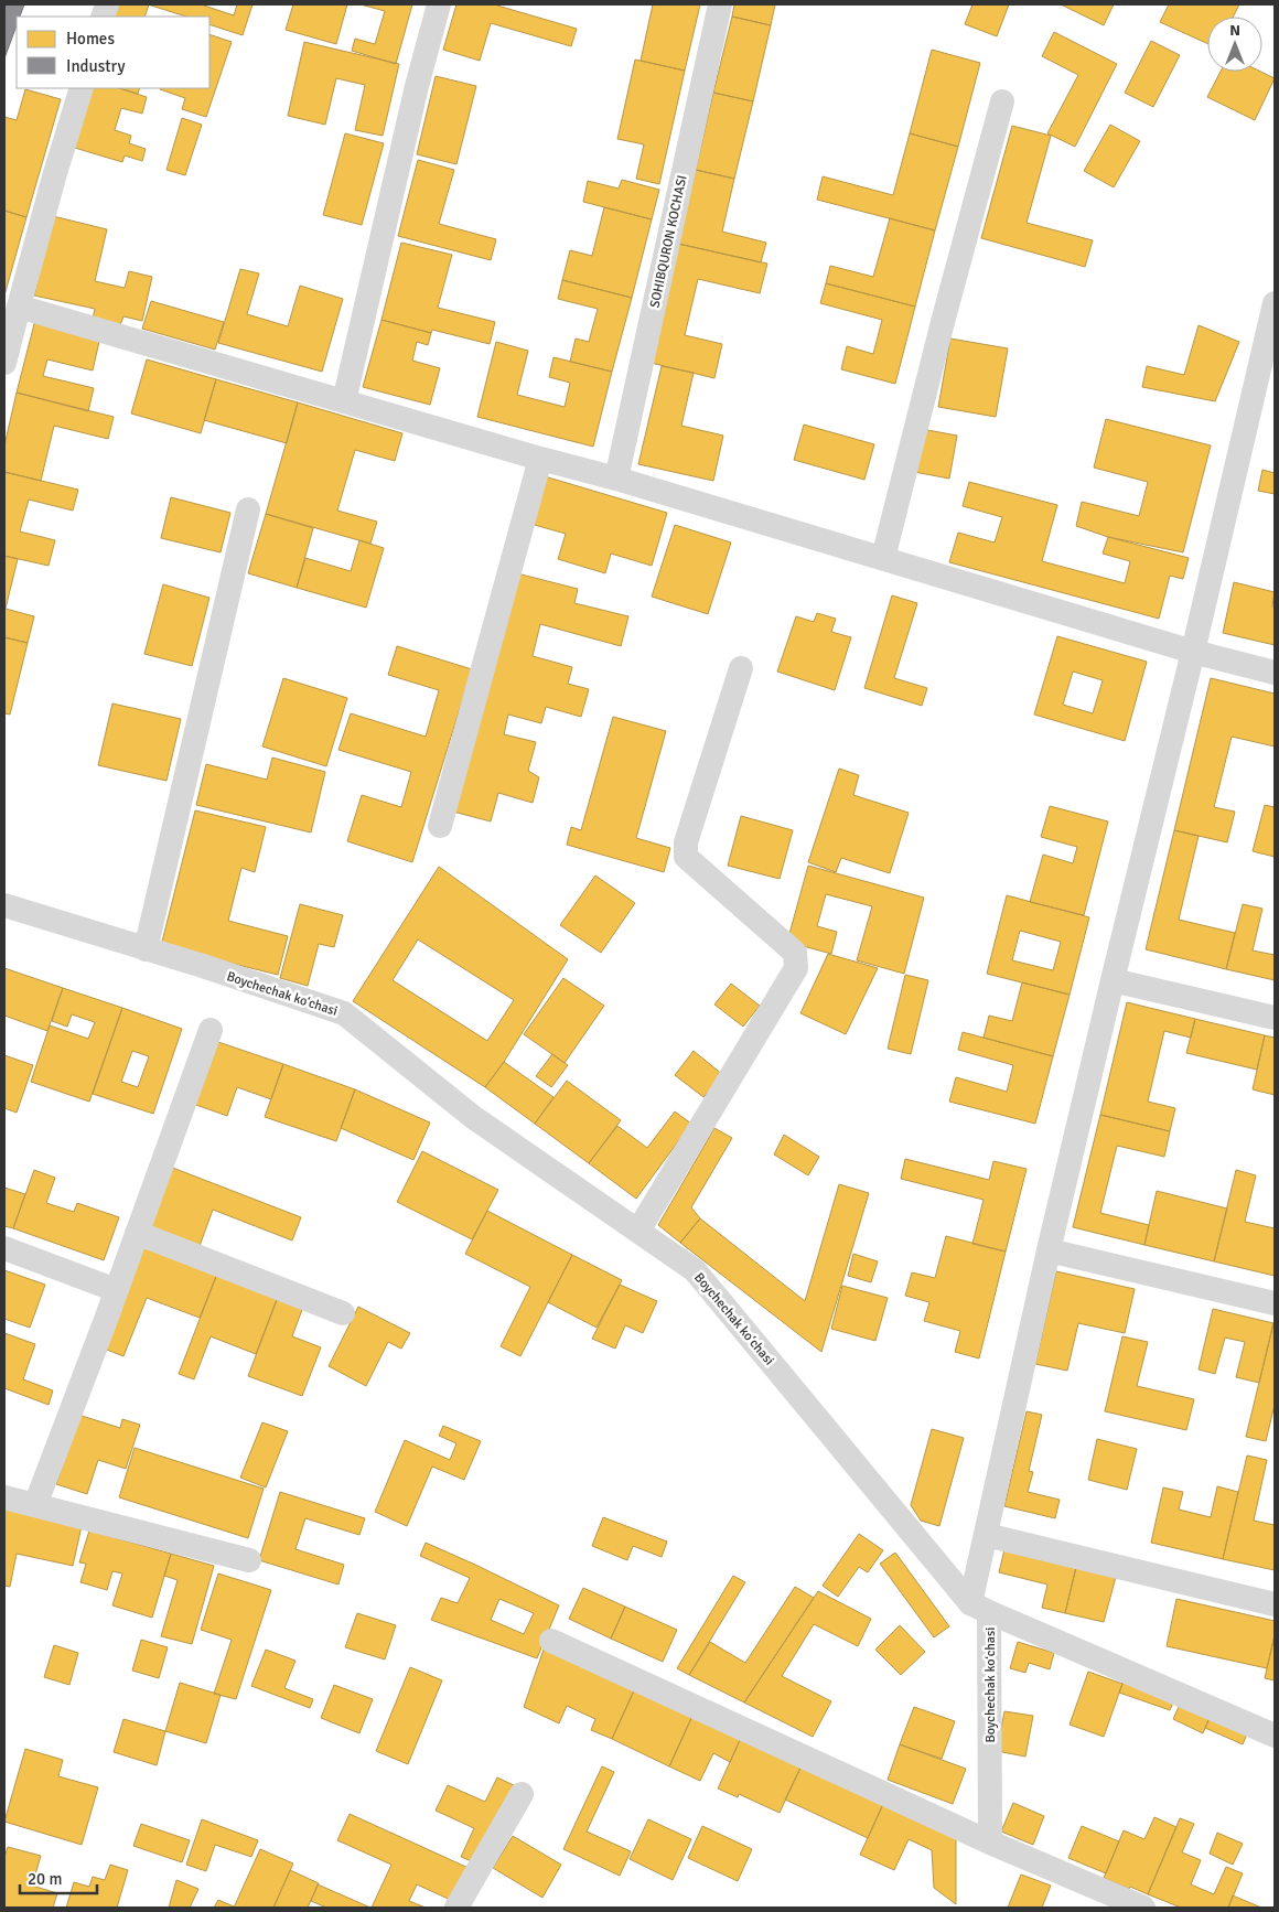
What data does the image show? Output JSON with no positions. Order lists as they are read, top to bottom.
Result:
{
  "streets": {
    "street": ["SOHIBQURON KOCHASI", "Boychechak koʻchasi"]
  },
  "legend": ["Homes", "Industry"],
  "scale_bar": "20 m",
  "north": "top"
}
